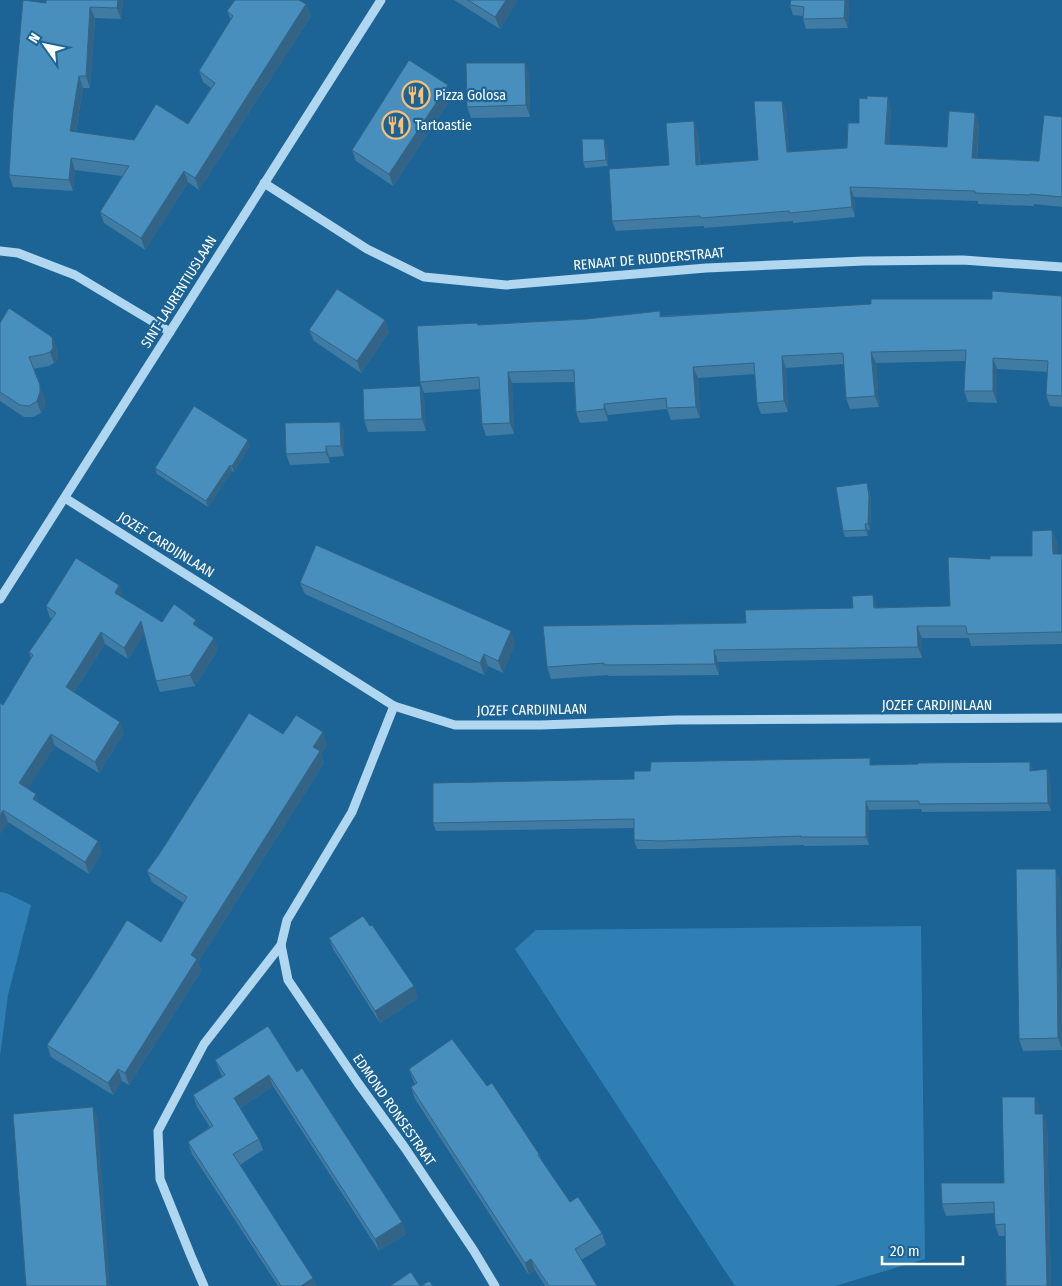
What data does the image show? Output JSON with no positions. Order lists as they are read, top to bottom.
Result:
{
  "streets": {
    "street": [
      "RENAAT DE RUDDERSTRAAT",
      "SINT-LAURENTIUSLAAN",
      "JOZEF CARDIJNLAAN",
      "EDMOND RONSESTRAAT"
    ]
  },
  "crossings": [
    ["RENAAT DE RUDDERSTRAAT", "SINT-LAURENTIUSLAAN"],
    ["SINT-LAURENTIUSLAAN", "JOZEF CARDIJNLAAN"],
    ["JOZEF CARDIJNLAAN", "EDMOND RONSESTRAAT"]
  ],
  "places": {
    "restaurant": ["Pizza Golosa", "Tartoastie"]
  },
  "scale_bar": "20 m",
  "north": "top left"
}
